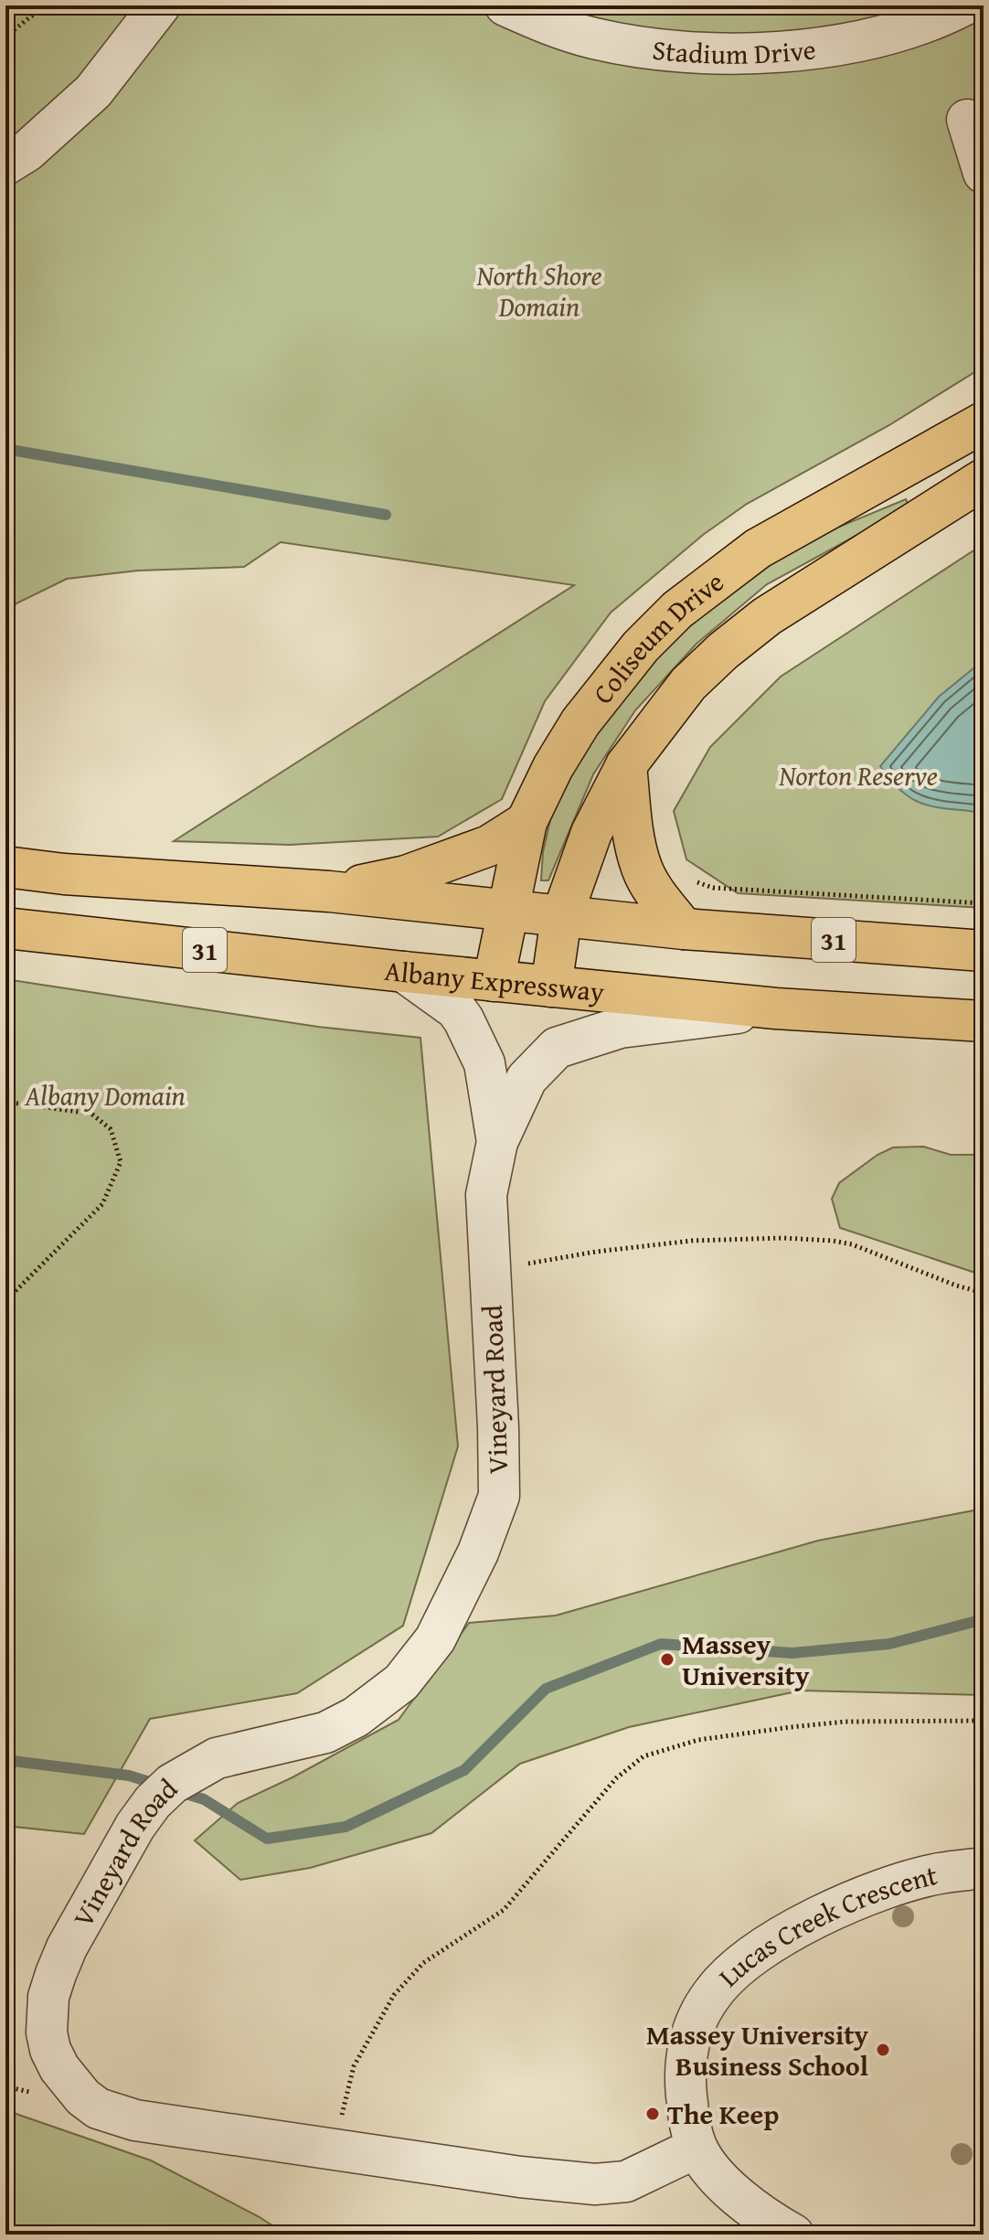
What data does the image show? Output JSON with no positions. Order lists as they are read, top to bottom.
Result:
{
  "streets": {
    "main road": ["Coliseum Drive", "31", "Albany Expressway"],
    "street": ["Stadium Drive", "Vineyard Road", "Lucas Creek Crescent"]
  },
  "crossings": [
    ["Coliseum Drive", "31"],
    ["Coliseum Drive", "Albany Expressway"],
    ["Albany Expressway", "Vineyard Road"],
    ["Vineyard Road", "Lucas Creek Crescent"]
  ],
  "parks": ["North Shore Domain", "Norton Reserve", "Albany Domain"],
  "places": ["Massey University", "Massey University Business School", "The Keep"]
}
